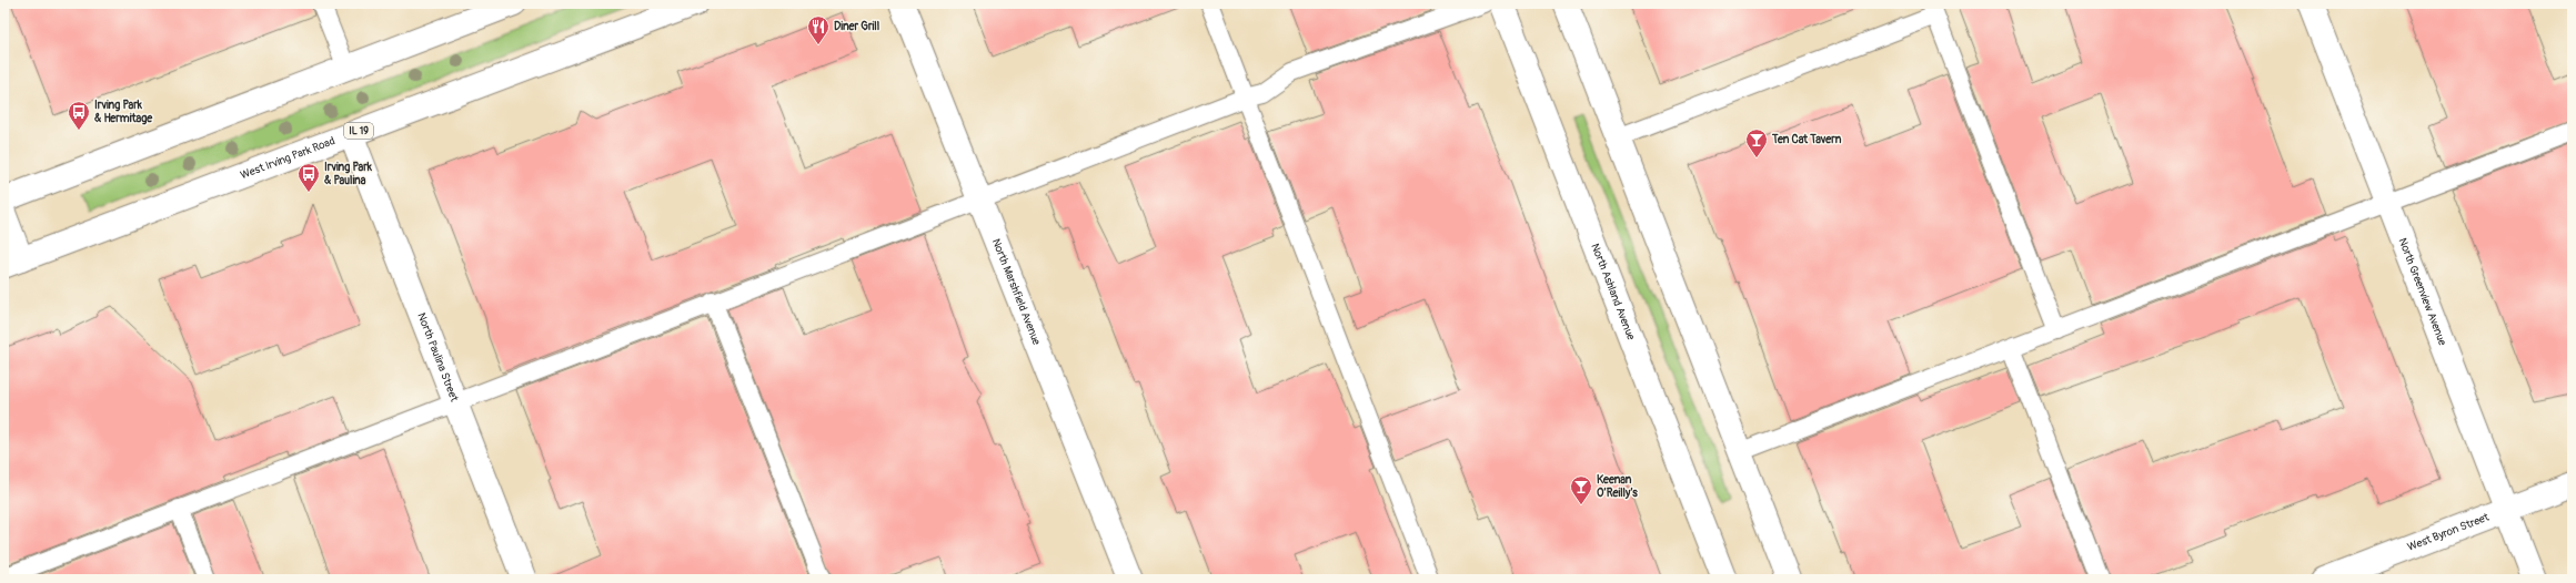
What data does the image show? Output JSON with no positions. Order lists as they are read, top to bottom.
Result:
{
  "streets": {
    "main road": [
      "IL 19",
      "West Irving Park Road",
      "North Marshfield Avenue",
      "North Ashland Avenue",
      "North Greenview Avenue",
      "North Paulina Street",
      "West Byron Street"
    ]
  },
  "crossings": [
    ["West Irving Park Road", "North Paulina Street"],
    ["North Greenview Avenue", "West Byron Street"]
  ],
  "places": {
    "restaurant": ["Diner Grill"],
    "bus stop": ["Irving Park & Hermitage", "Irving Park & Paulina"],
    "bar": ["Ten Cat Tavern", "Keenan O’Reilly’s"]
  }
}
